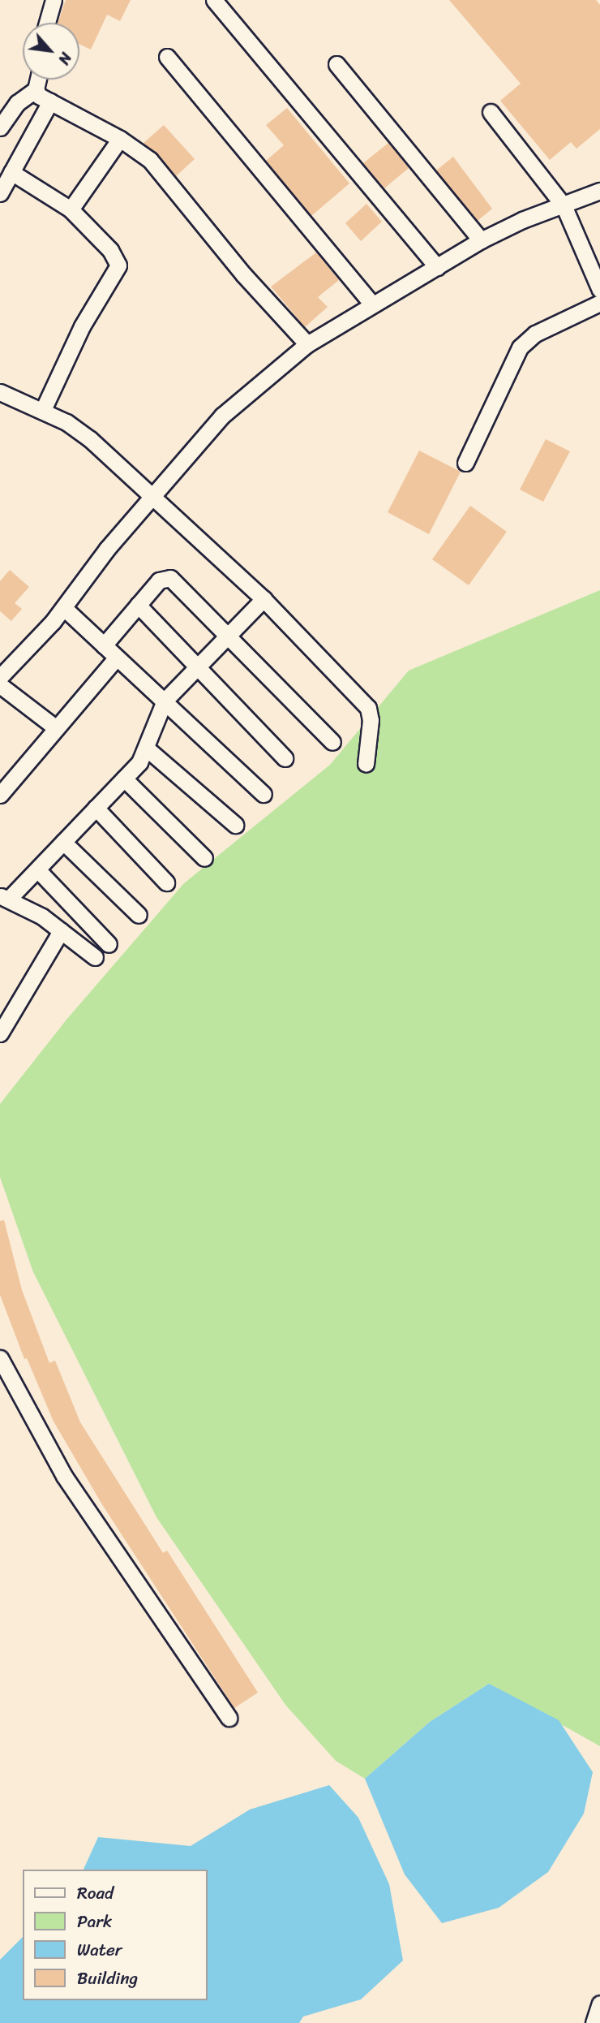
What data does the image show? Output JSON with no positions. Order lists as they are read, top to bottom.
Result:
{
  "legend": [
    "Road",
    "Park",
    "Water",
    "Building"
  ],
  "north": "bottom right"
}
